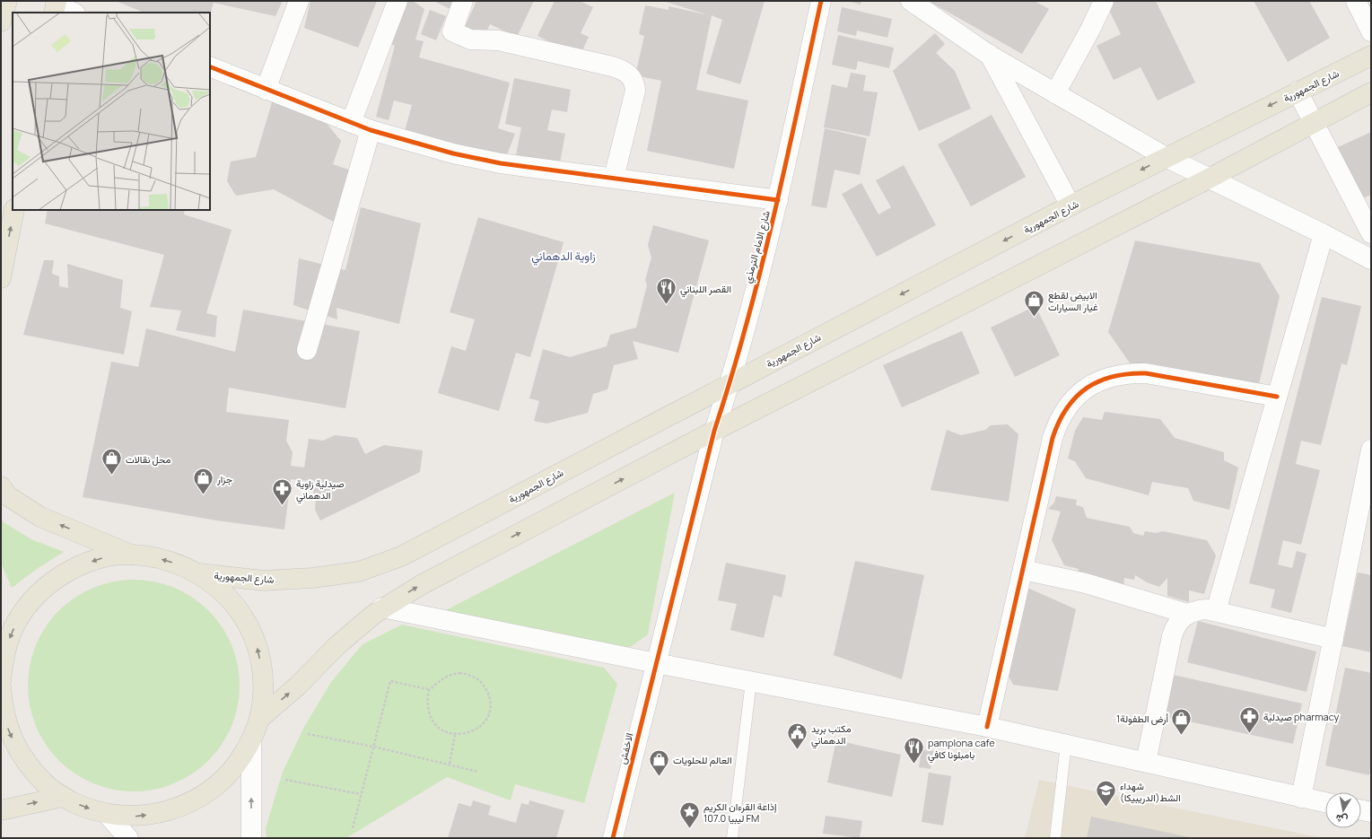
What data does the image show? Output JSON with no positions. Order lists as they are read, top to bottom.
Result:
{
  "streets": {
    "main road": ["شارع الجمهورية"],
    "street": ["شارع الامام الترمذي", "الاخفش"]
  },
  "crossings": [
    ["شارع الجمهورية", "شارع الامام الترمذي"],
    ["شارع الامام الترمذي", "الاخفش"]
  ],
  "districts": ["زاوية الدهماني"],
  "places": {
    "restaurant": ["القصر اللبناني", "pamplona cafe بامبلونا كافي"],
    "shop": [
      "الابيض لقطع غيار السيارات",
      "محل نقالات",
      "جزار",
      "أرض الطفولة1",
      "العالم للحلويات"
    ],
    "pharmacy": ["صيدلية زاوية الدهماني", "صيدلية pharmacy"],
    "public building": ["مكتب بريد الدهماني"],
    "school or university": ["شهداء الشط(الدريبيكا)"],
    "place": ["إذاعة القرءان الكريم ليبيا 107.0 FM"]
  },
  "north": "bottom"
}
